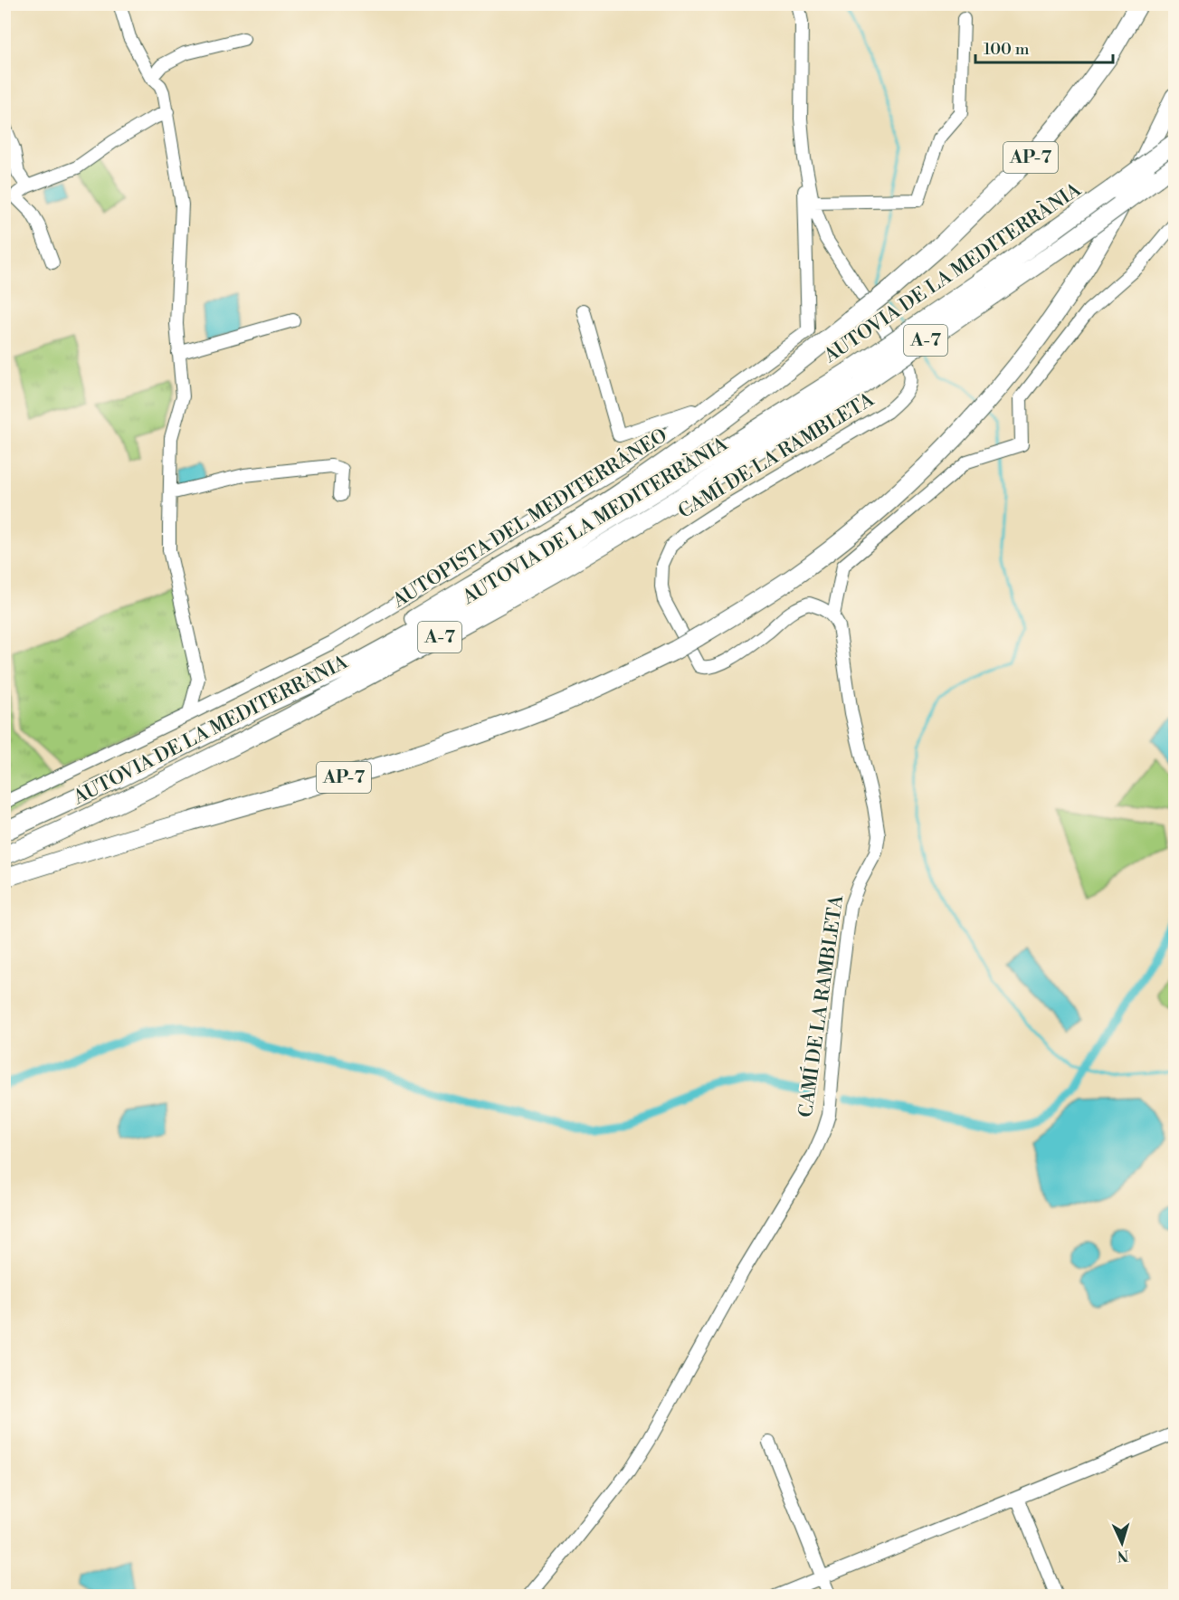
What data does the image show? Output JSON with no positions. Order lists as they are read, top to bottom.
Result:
{
  "streets": {
    "highway": [
      "AP-7",
      "AUTOVIA DE LA MEDITERRÀNIA",
      "A-7",
      "AUTOPISTA DEL MEDITERRÁNEO"
    ],
    "street": ["CAMÍ DE LA RAMBLETA"]
  },
  "crossings": [
    ["AUTOVIA DE LA MEDITERRÀNIA", "AUTOPISTA DEL MEDITERRÁNEO"]
  ],
  "scale_bar": "100 m",
  "north": "bottom"
}
